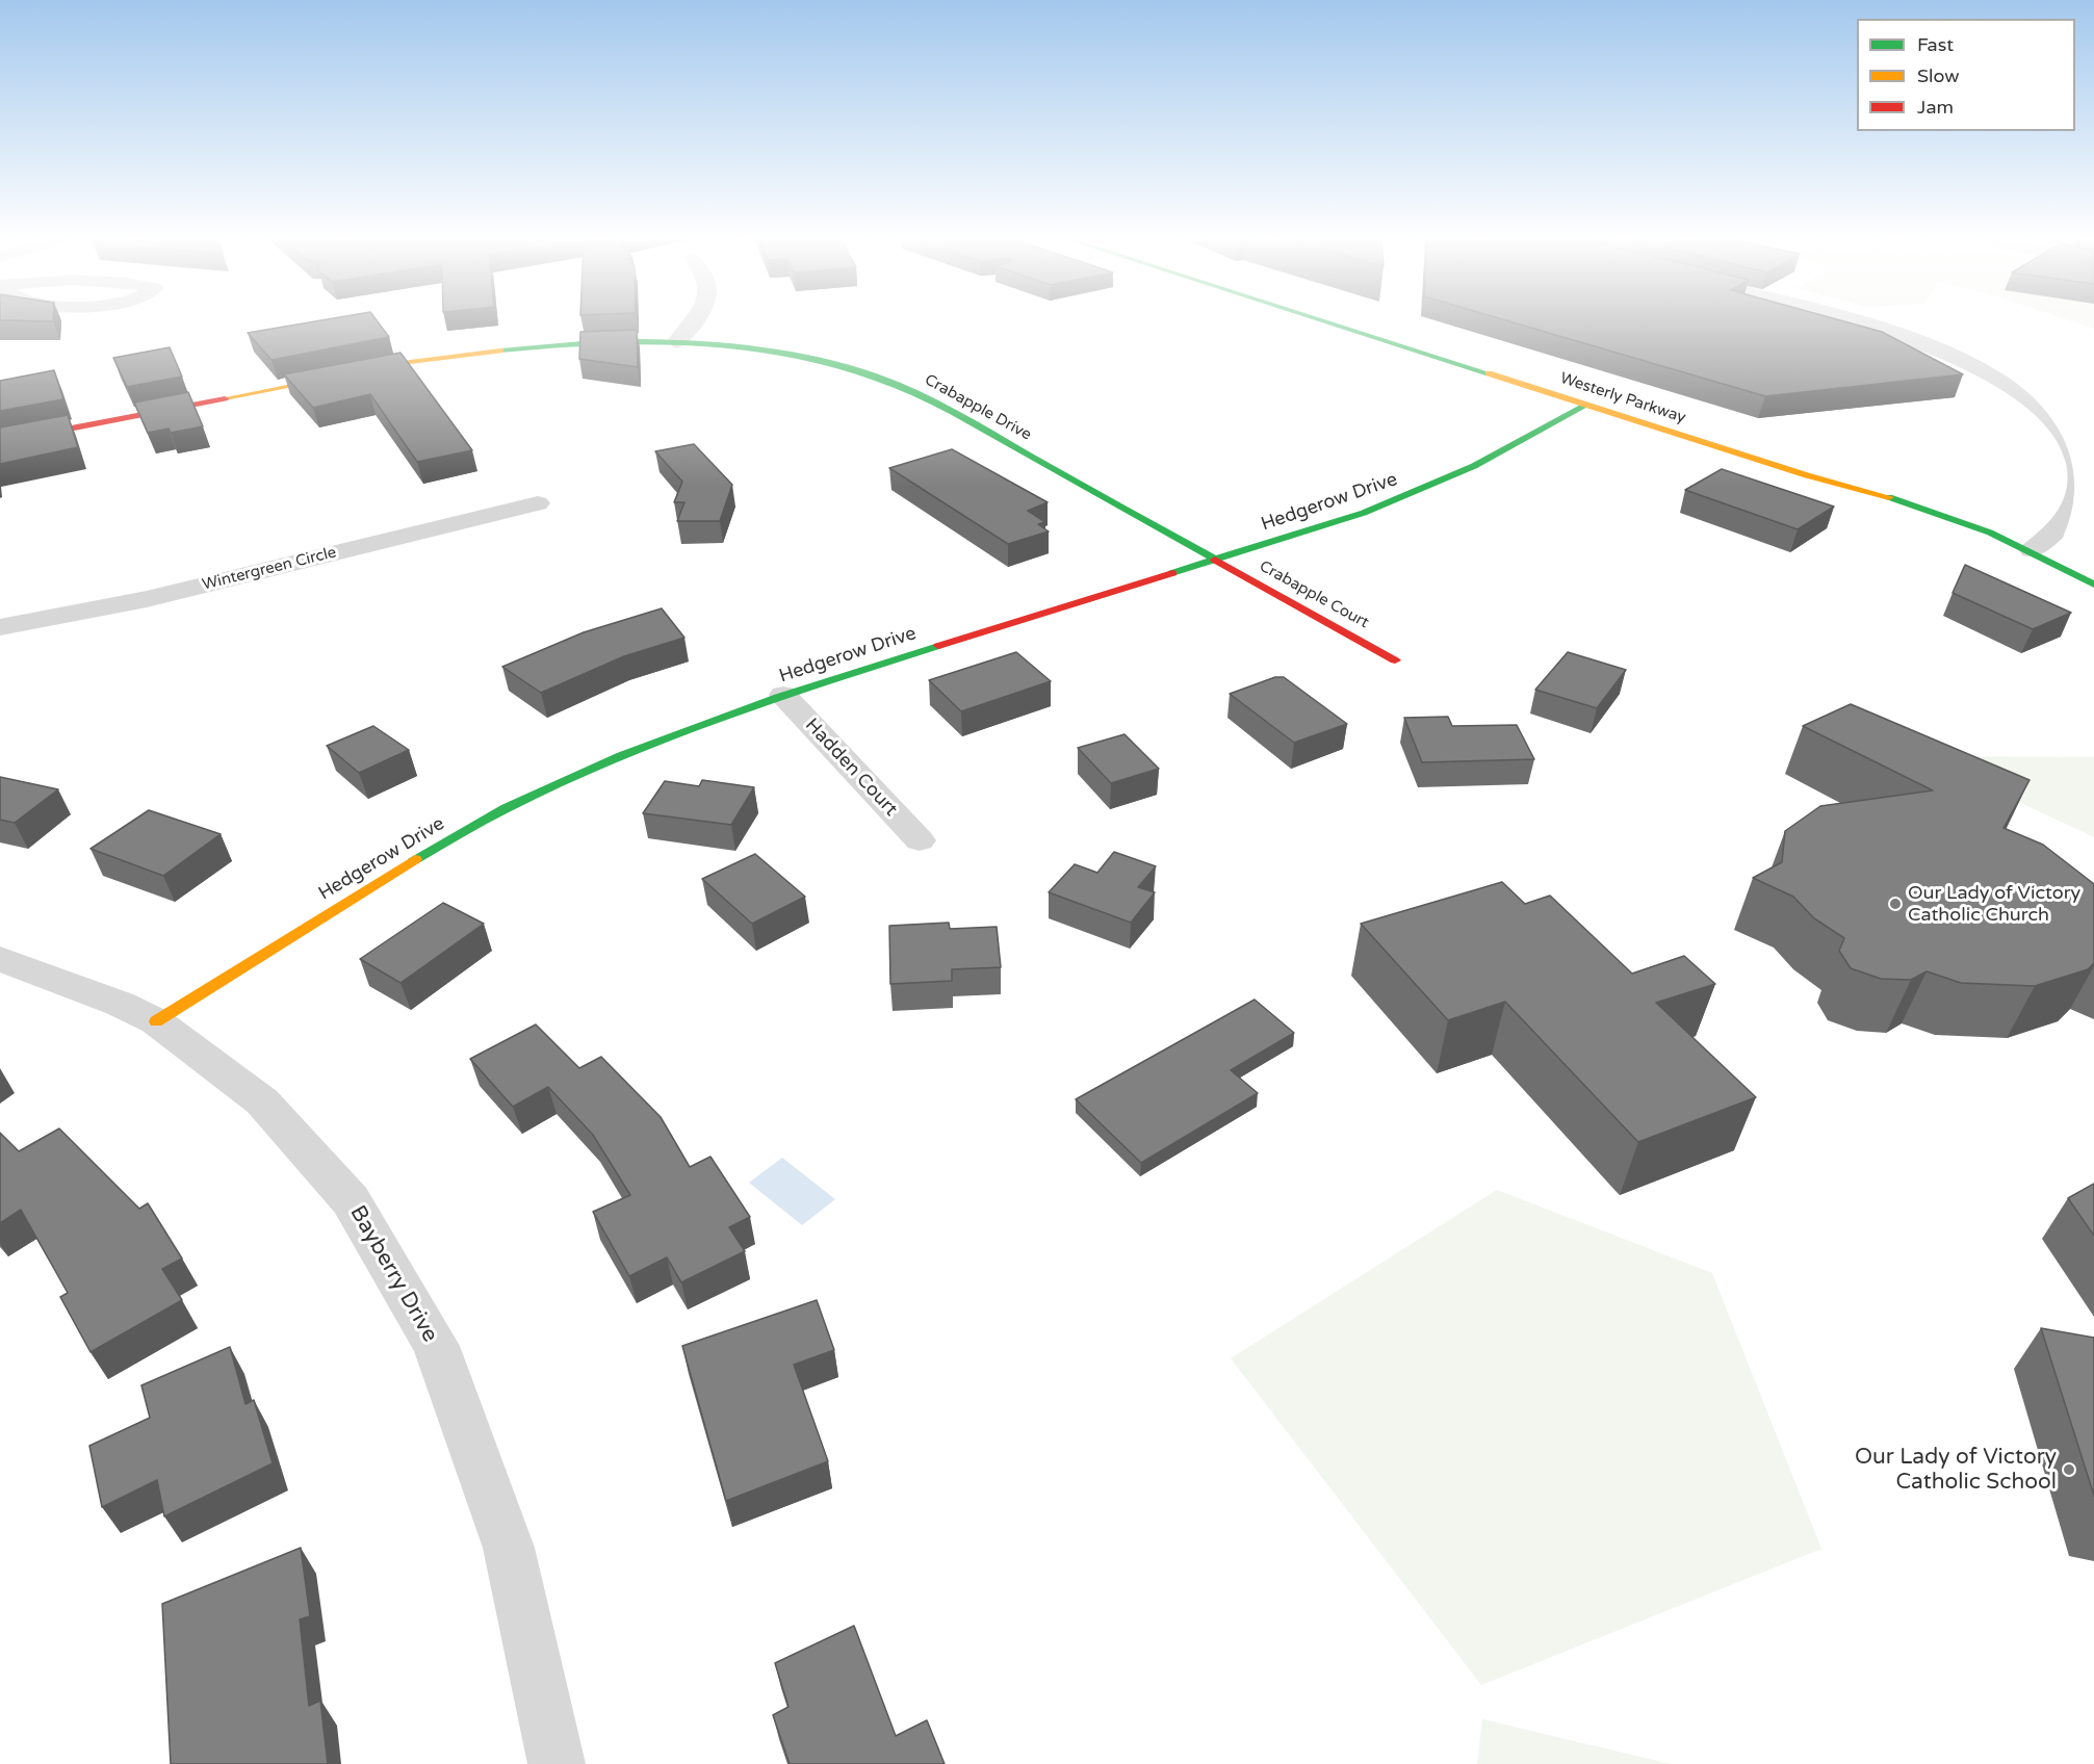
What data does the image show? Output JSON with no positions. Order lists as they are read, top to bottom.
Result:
{
  "streets": {
    "street": [
      "Westerly Parkway",
      "Crabapple Drive",
      "Hedgerow Drive",
      "Wintergreen Circle",
      "Crabapple Court",
      "Hadden Court",
      "Bayberry Drive"
    ]
  },
  "crossings": [
    ["Westerly Parkway", "Hedgerow Drive"],
    ["Crabapple Drive", "Hedgerow Drive"],
    ["Crabapple Drive", "Crabapple Court"],
    ["Hedgerow Drive", "Crabapple Court"],
    ["Hedgerow Drive", "Hadden Court"],
    ["Hedgerow Drive", "Bayberry Drive"]
  ],
  "places": ["Our Lady of Victory Catholic Church", "Our Lady of Victory Catholic School"],
  "legend": ["Fast", "Slow", "Jam"]
}
